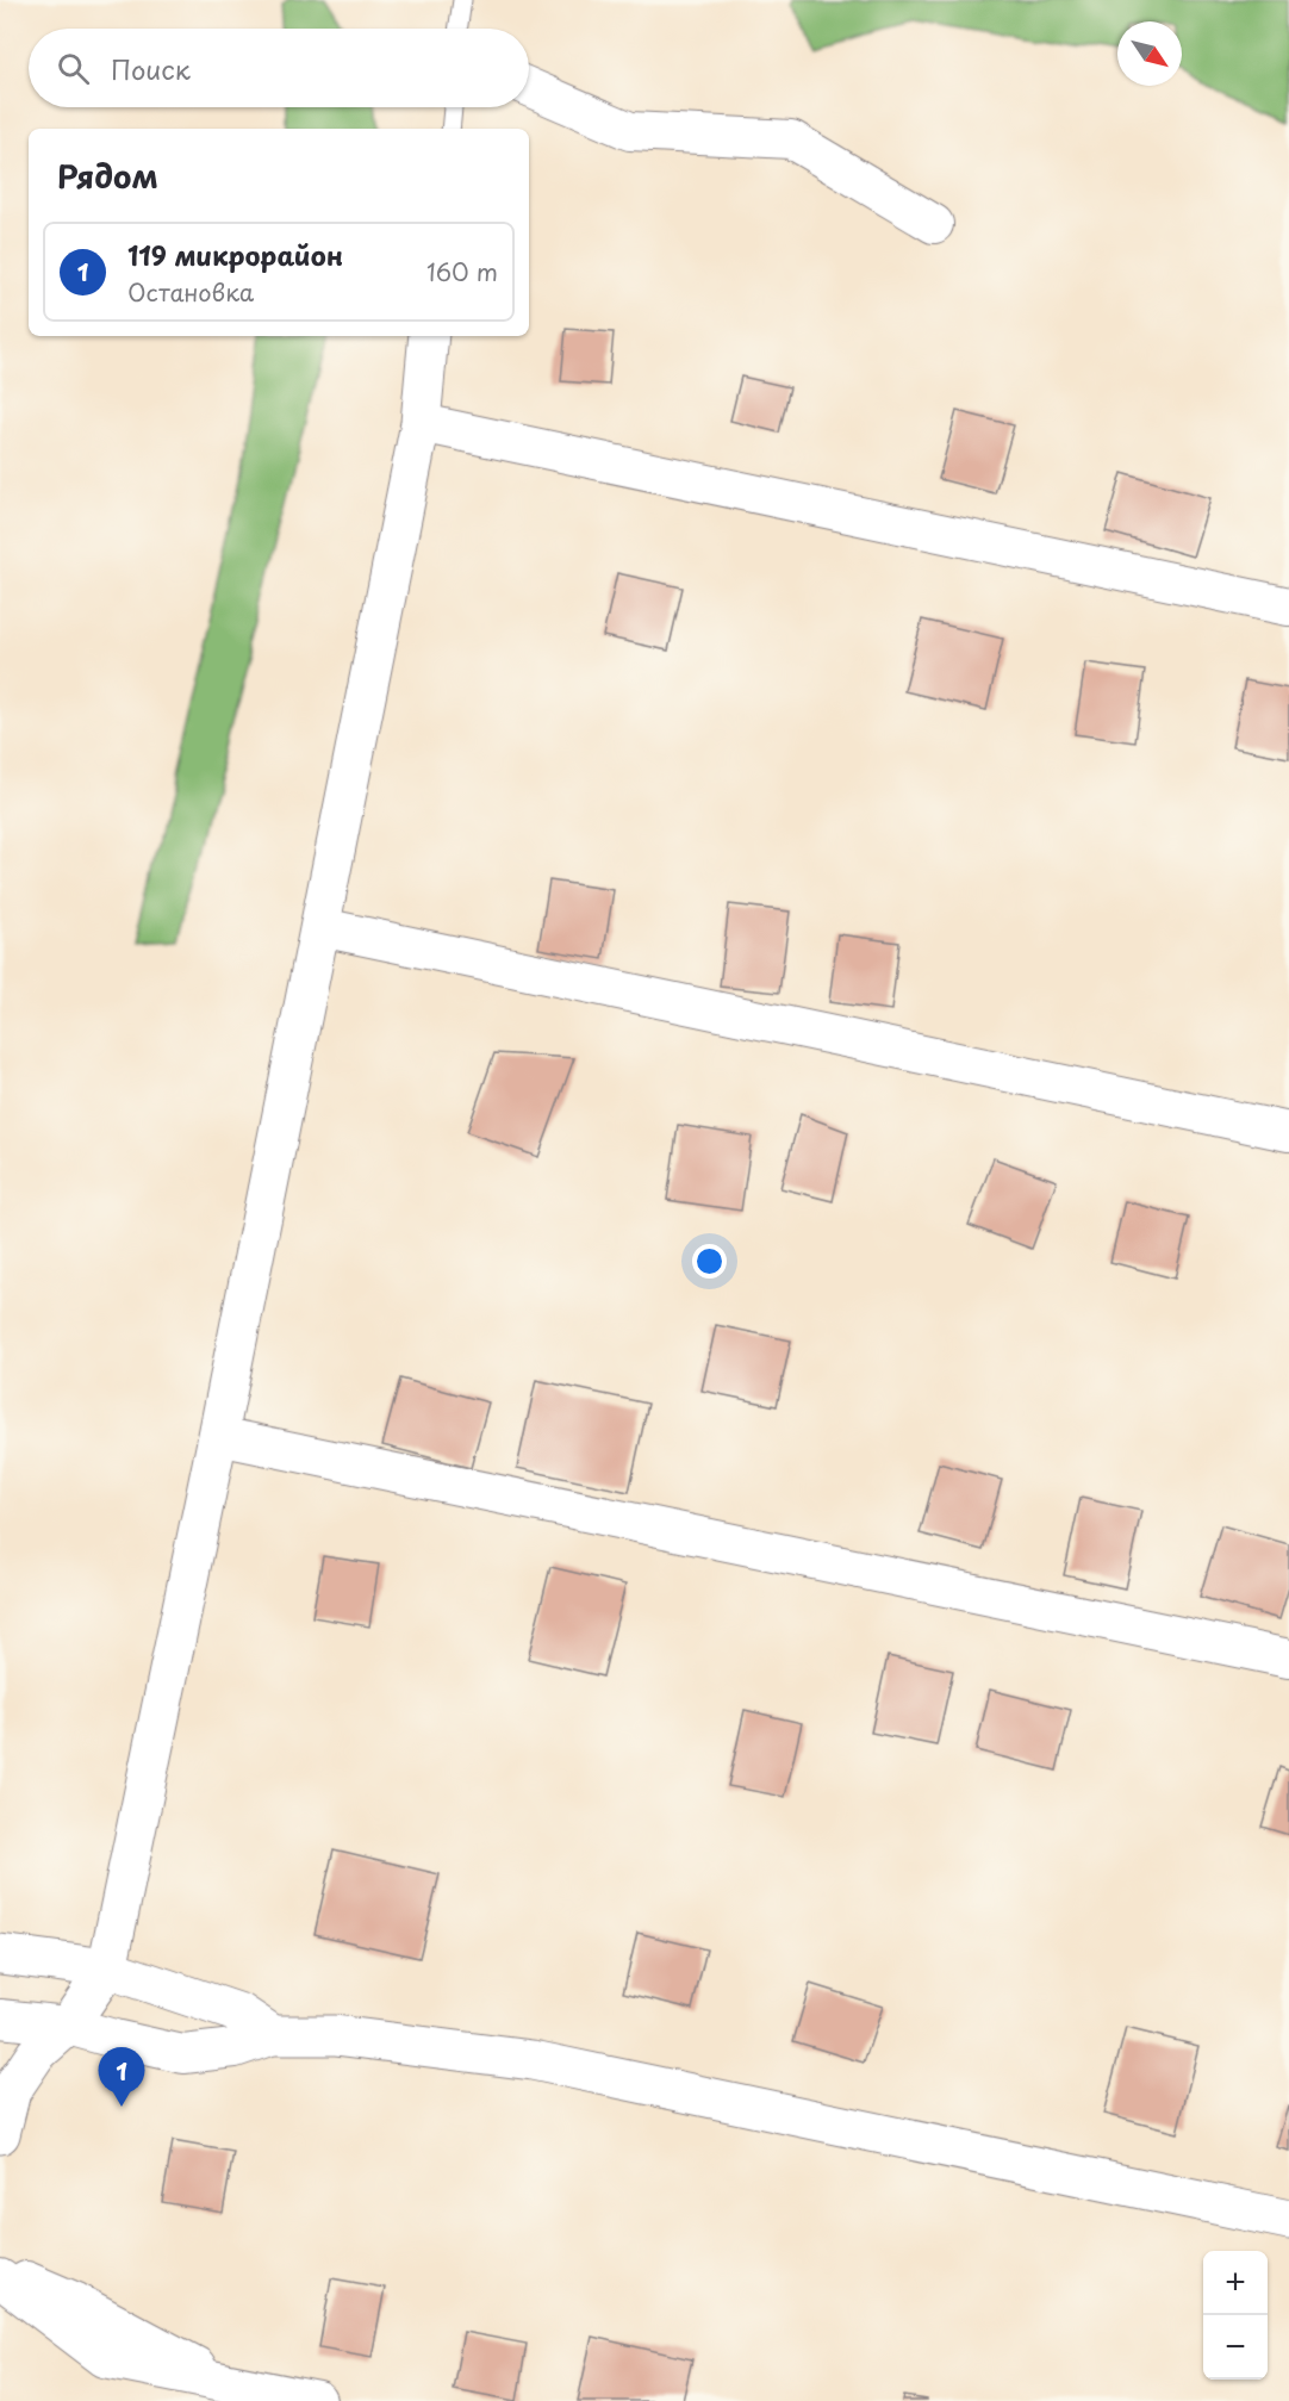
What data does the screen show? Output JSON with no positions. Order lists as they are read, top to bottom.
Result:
{
  "north": "bottom right",
  "page": {
    "search": "Поиск",
    "heading": "Рядом",
    "list": [
      {
        "mark": "1",
        "name": "119 микрорайон",
        "note": "Остановка",
        "value": "160 m"
      }
    ],
    "pins": "1",
    "map_buttons": ["+", "−"]
  }
}
